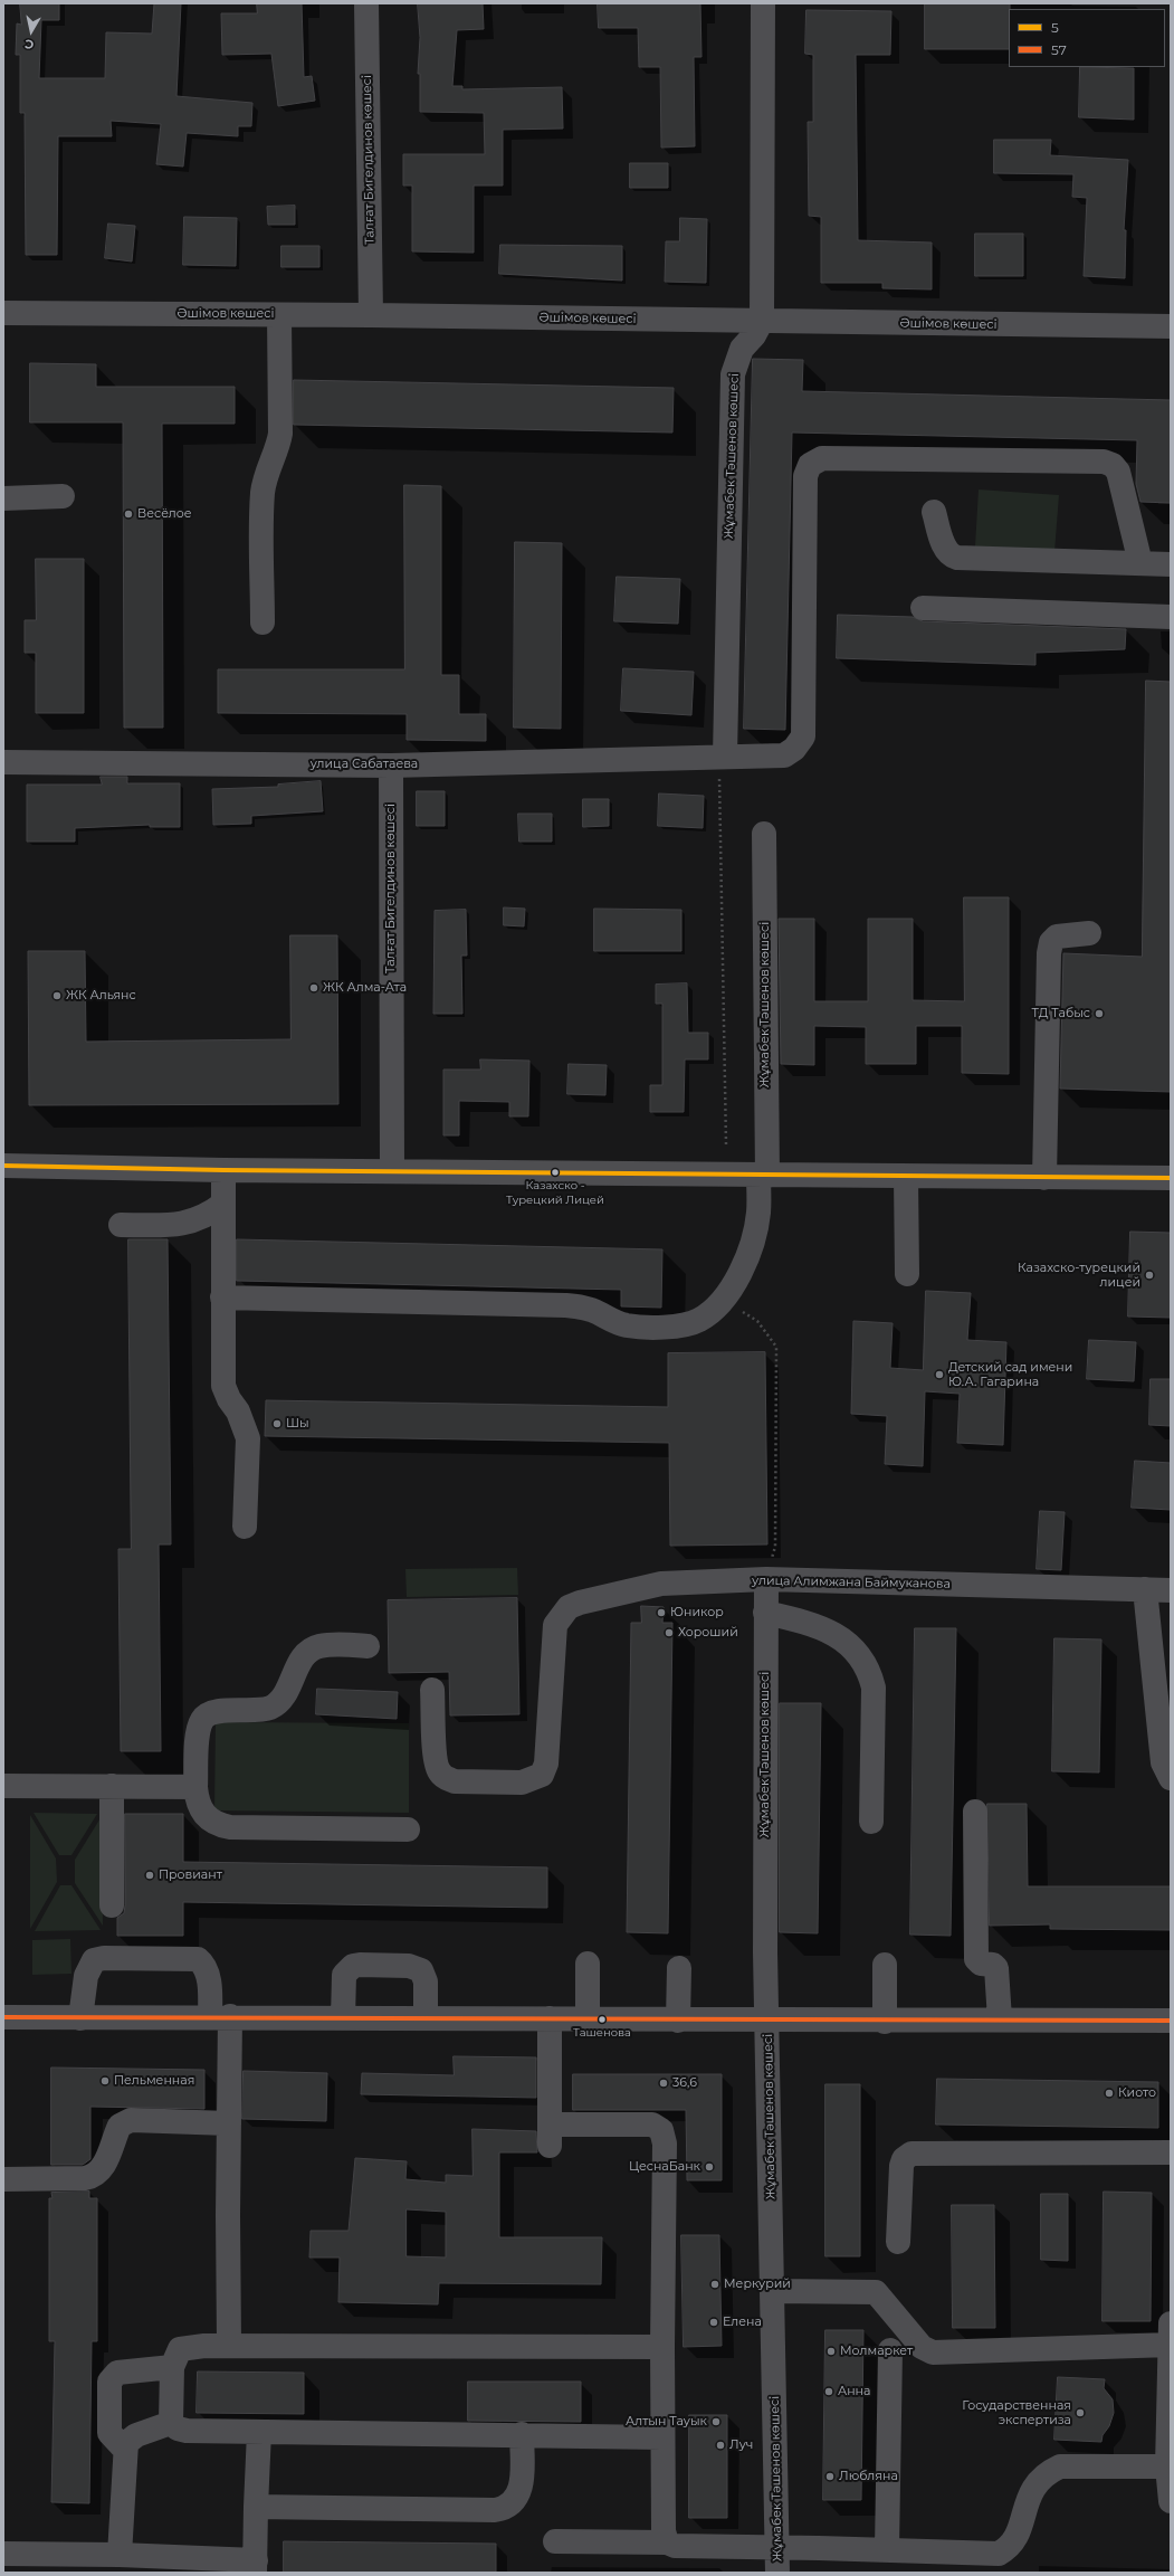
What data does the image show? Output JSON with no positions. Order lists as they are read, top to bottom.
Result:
{
  "streets": {
    "street": [
      "Талғат Бигелдинов көшесі",
      "Әшімов көшесі",
      "Жұмабек Тәшенов көшесі",
      "улица Сабатаева",
      "улица Алимжана Баймуканова"
    ]
  },
  "crossings": [
    ["Талғат Бигелдинов көшесі", "Әшімов көшесі"],
    ["Талғат Бигелдинов көшесі", "улица Сабатаева"],
    ["Әшімов көшесі", "Жұмабек Тәшенов көшесі"],
    ["Жұмабек Тәшенов көшесі", "улица Сабатаева"],
    ["Жұмабек Тәшенов көшесі", "улица Алимжана Баймуканова"]
  ],
  "places": [
    "Весёлое",
    "ЖК Алма-Ата",
    "ЖК Альянс",
    "ТД Табыс",
    "Казахско - Турецкий Лицей",
    "Казахско-турецкий лицей",
    "Детский сад имени Ю.А. Гагарина",
    "Шы",
    "Юникор",
    "Хороший",
    "Провиант",
    "Ташенова",
    "Пельменная",
    "36,6",
    "Киото",
    "ЦеснаБанк",
    "Меркурий",
    "Елена",
    "Молмаркет",
    "Анна",
    "Государственная экспертиза",
    "Алтын Тауык",
    "Луч",
    "Любляна"
  ],
  "lines": ["transit line 5", "transit line 57"],
  "legend": ["5", "57"],
  "north": "bottom"
}
